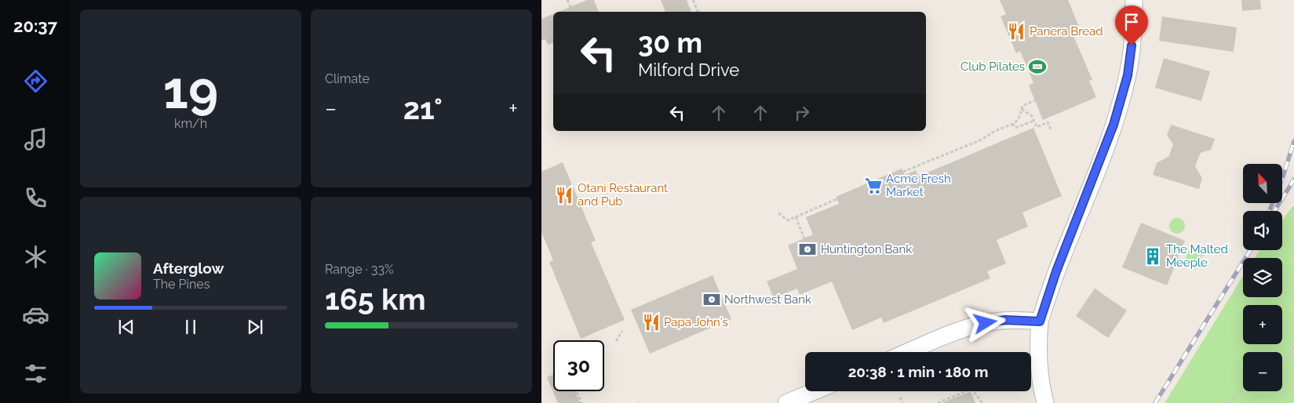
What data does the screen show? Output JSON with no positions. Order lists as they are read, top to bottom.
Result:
{
  "places": {
    "restaurant": ["Panera Bread", "Otani Restaurant and Pub", "Papa John's"],
    "sports": ["Club Pilates"],
    "supermarket": ["Acme Fresh Market"],
    "bank": ["Huntington Bank", "Northwest Bank"],
    "building": ["The Malted Meeple"]
  },
  "north": "top left",
  "page": {
    "tabs": "20:37",
    "tile": [
      ["19", "km/h"],
      "Climate",
      ["Range · 33%", "165 km"]
    ],
    "turn": ["30 m", "Milford Drive"],
    "heat": ["−", "21°", "+"],
    "map_buttons": ["+", "−"],
    "song": ["Afterglow", "The Pines"],
    "limit": "30",
    "trip": "20:38 · 1 min · 180 m"
  }
}
